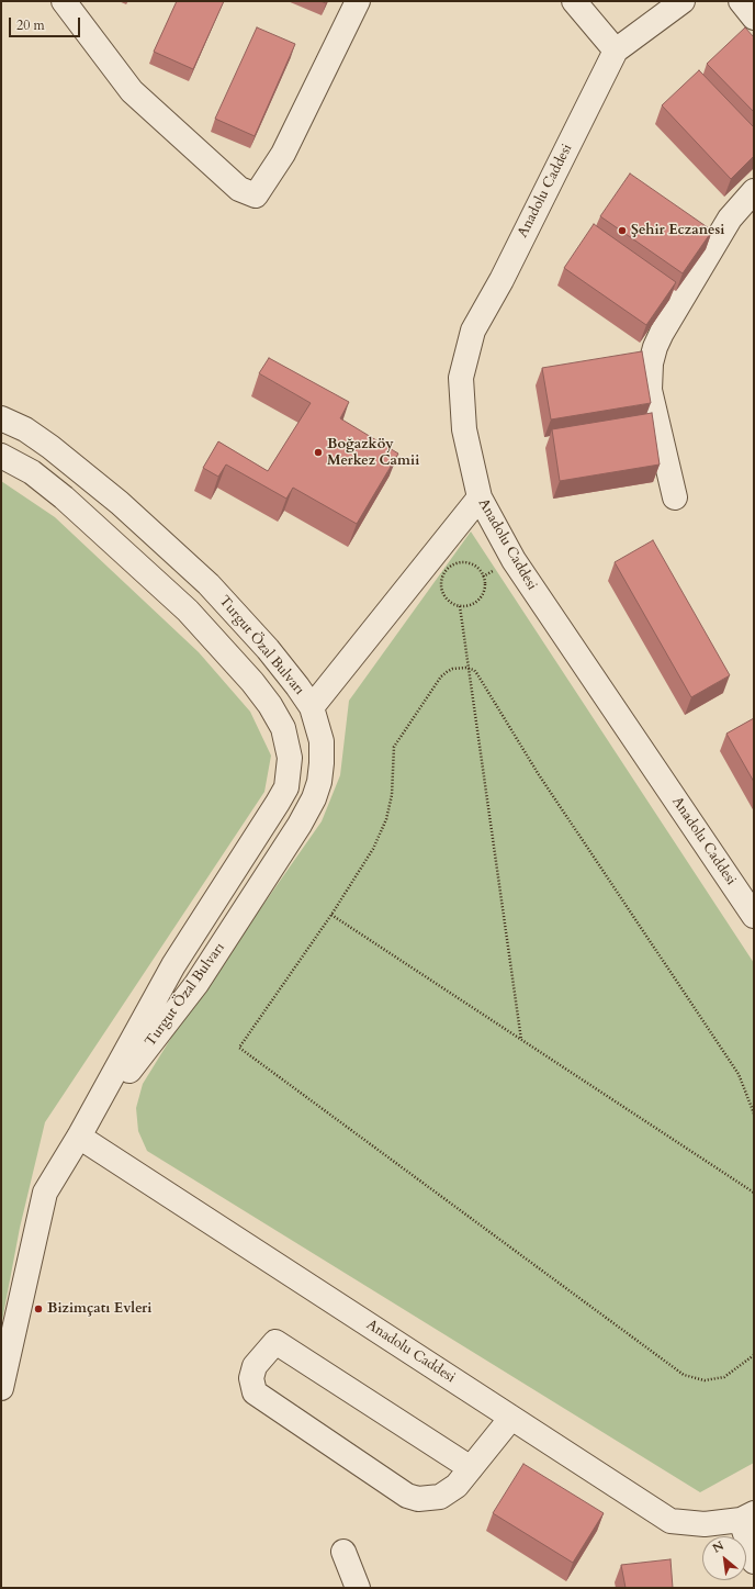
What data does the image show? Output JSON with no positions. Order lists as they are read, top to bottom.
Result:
{
  "streets": {
    "street": ["Anadolu Caddesi", "Turgut Özal Bulvarı"]
  },
  "crossings": [
    ["Anadolu Caddesi", "Turgut Özal Bulvarı"]
  ],
  "places": ["Şehir Eczanesi", "Boğazköy Merkez Camii", "Bizimçatı Evleri"],
  "scale_bar": "20 m",
  "north": "top left"
}
